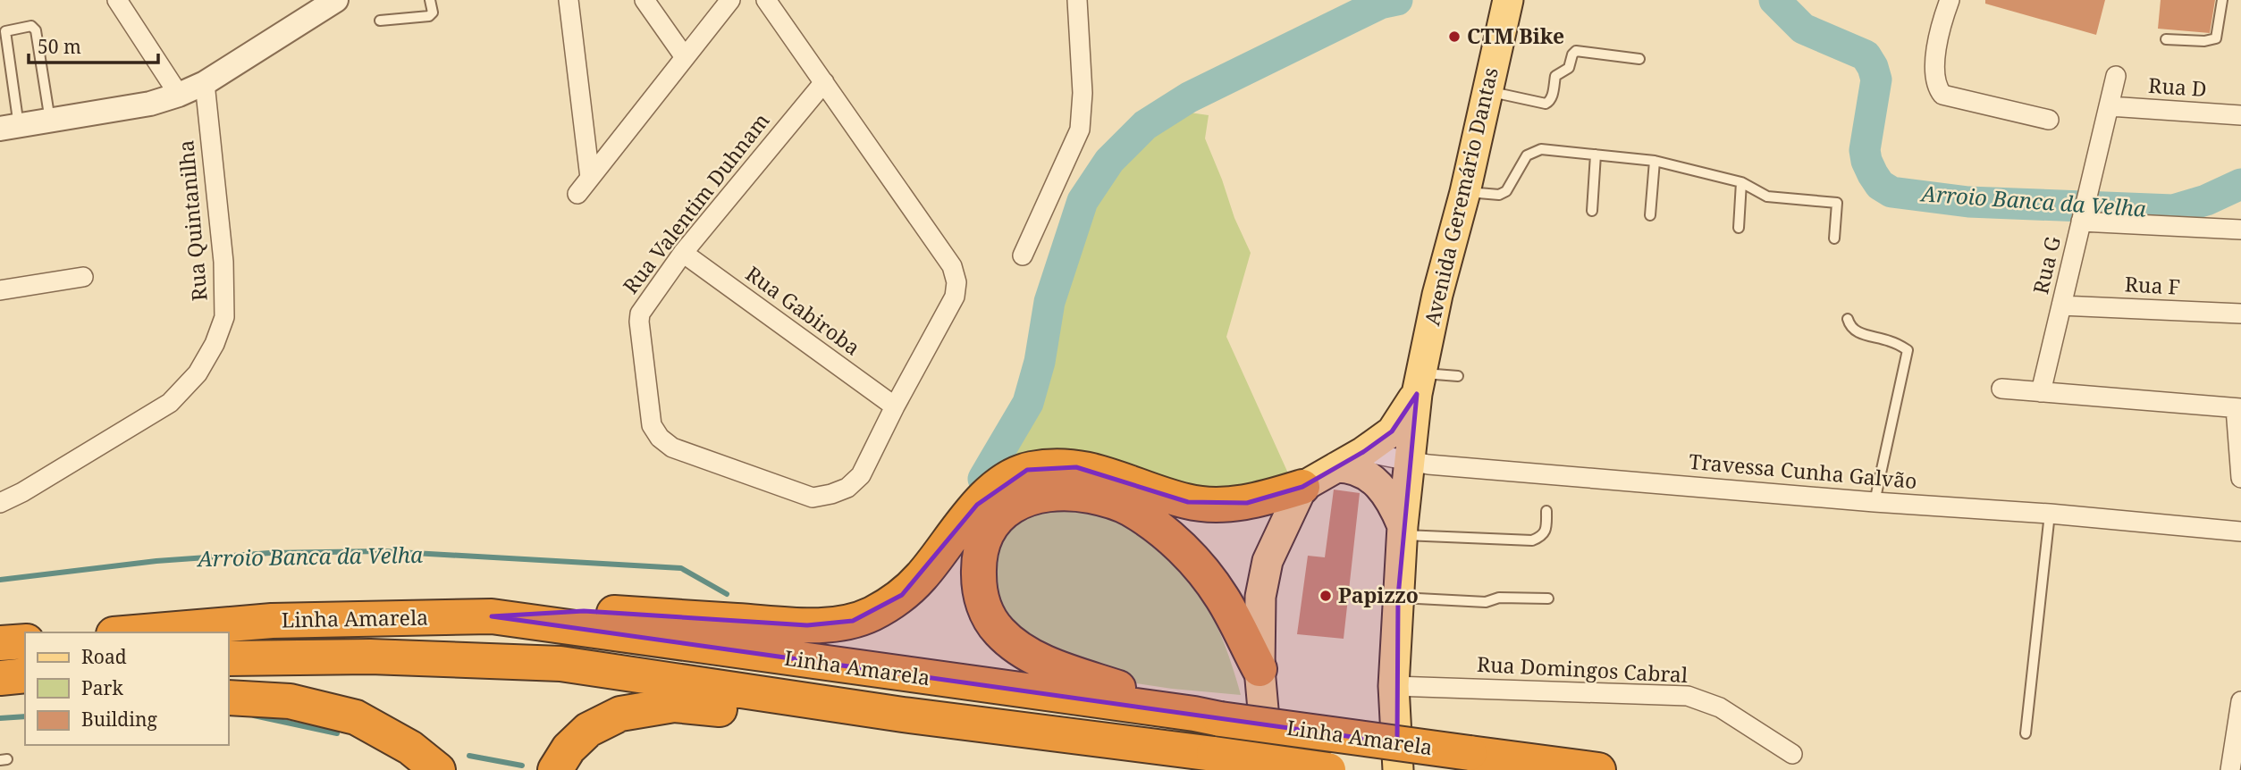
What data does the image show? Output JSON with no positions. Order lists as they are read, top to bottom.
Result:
{
  "streets": {
    "highway": ["Linha Amarela"],
    "main road": ["Avenida Geremário Dantas"],
    "street": [
      "Rua D",
      "Rua Valentim Duhnam",
      "Rua Quintanilha",
      "Rua G",
      "Rua F",
      "Rua Gabiroba",
      "Travessa Cunha Galvão",
      "Rua Domingos Cabral"
    ]
  },
  "crossings": [
    ["Rua D", "Rua G"],
    ["Avenida Geremário Dantas", "Travessa Cunha Galvão"],
    ["Avenida Geremário Dantas", "Rua Domingos Cabral"],
    ["Rua Valentim Duhnam", "Rua Gabiroba"],
    ["Rua G", "Rua F"]
  ],
  "water": ["Arroio Banca da Velha"],
  "places": ["CTM Bike", "Papizzo"],
  "legend": ["Road", "Park", "Building"],
  "scale_bar": "50 m"
}
